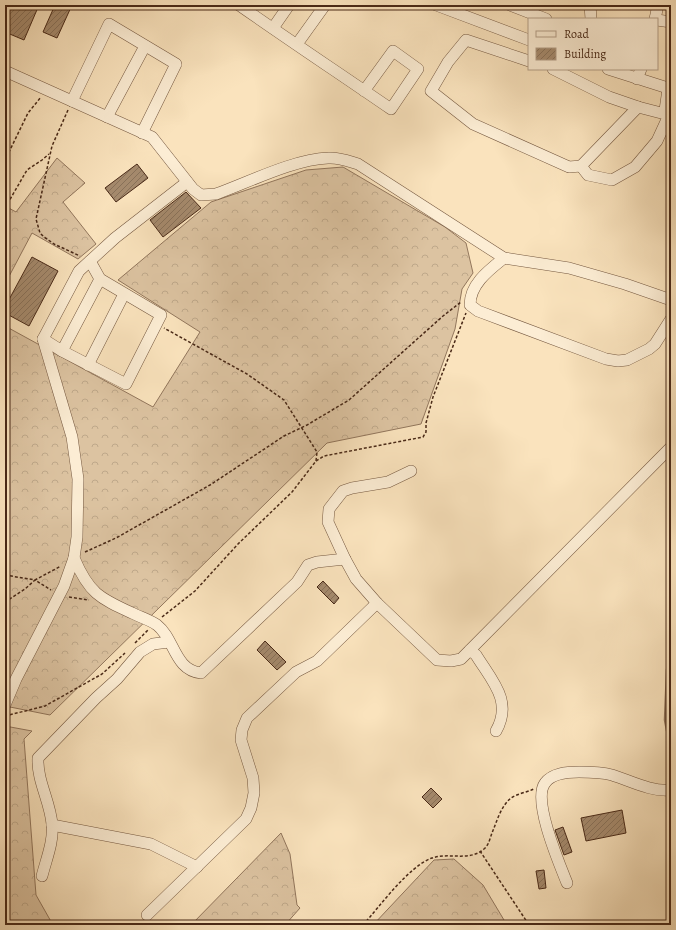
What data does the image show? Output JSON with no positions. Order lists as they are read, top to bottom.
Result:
{
  "legend": ["Road", "Building"]
}
